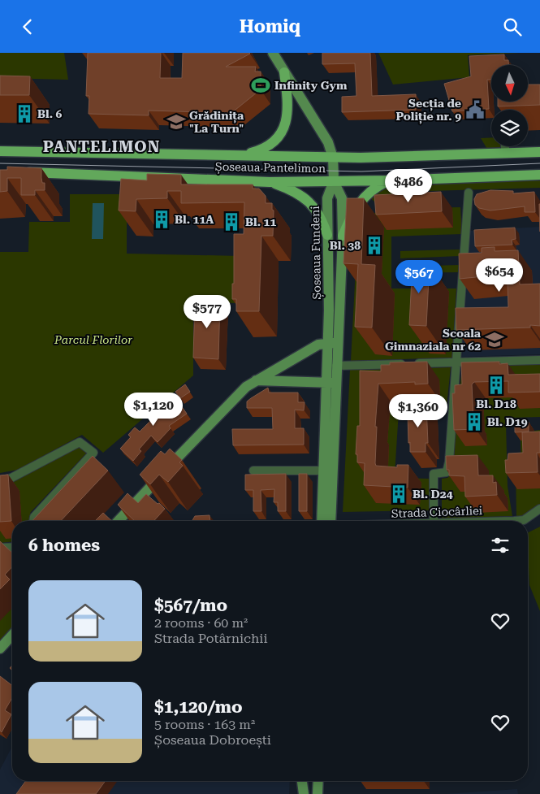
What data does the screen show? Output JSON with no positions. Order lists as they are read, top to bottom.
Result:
{
  "streets": {
    "main road": ["Șoseaua Pantelimon", "Șoseaua Fundeni"],
    "street": ["Strada Ciocârliei"]
  },
  "crossings": [
    ["Șoseaua Pantelimon", "Șoseaua Fundeni"]
  ],
  "districts": ["PANTELIMON"],
  "parks": ["Parcul Florilor"],
  "places": {
    "sports": ["Infinity Gym"],
    "public building": ["Secția de Poliție nr. 9"],
    "building": [
      "Bl. 6",
      "Bl. 11A",
      "Bl. 11",
      "Bl. 38",
      "Bl. D18",
      "Bl. D19",
      "Bl. D24"
    ],
    "school or university": ["Grădinița \"La Turn\"", "Scoala Gimnaziala nr 62"]
  },
  "north": "bottom",
  "page": {
    "header": "Homiq",
    "price": [
      "$486",
      "$654",
      "$567",
      "$577",
      "$1,120",
      "$1,360"
    ],
    "heading": "6 homes",
    "list": [
      {
        "name": "$567/mo",
        "note": "2 rooms · 60 m² · Strada Potârnichii"
      },
      {
        "name": "$1,120/mo",
        "note": "5 rooms · 163 m² · Șoseaua Dobroești"
      }
    ]
  }
}
